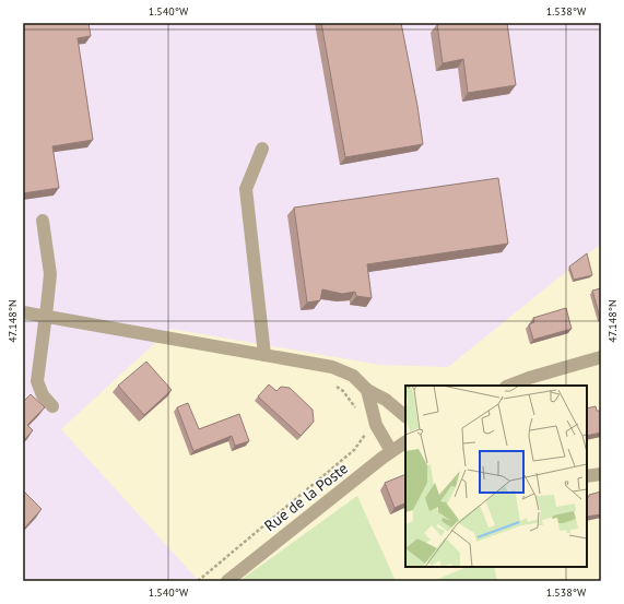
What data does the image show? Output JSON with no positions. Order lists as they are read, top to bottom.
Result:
{
  "streets": {
    "street": ["Rue de la Poste"]
  },
  "coordinates": ["1.540°W", "1.538°W", "47.148°N"]
}
